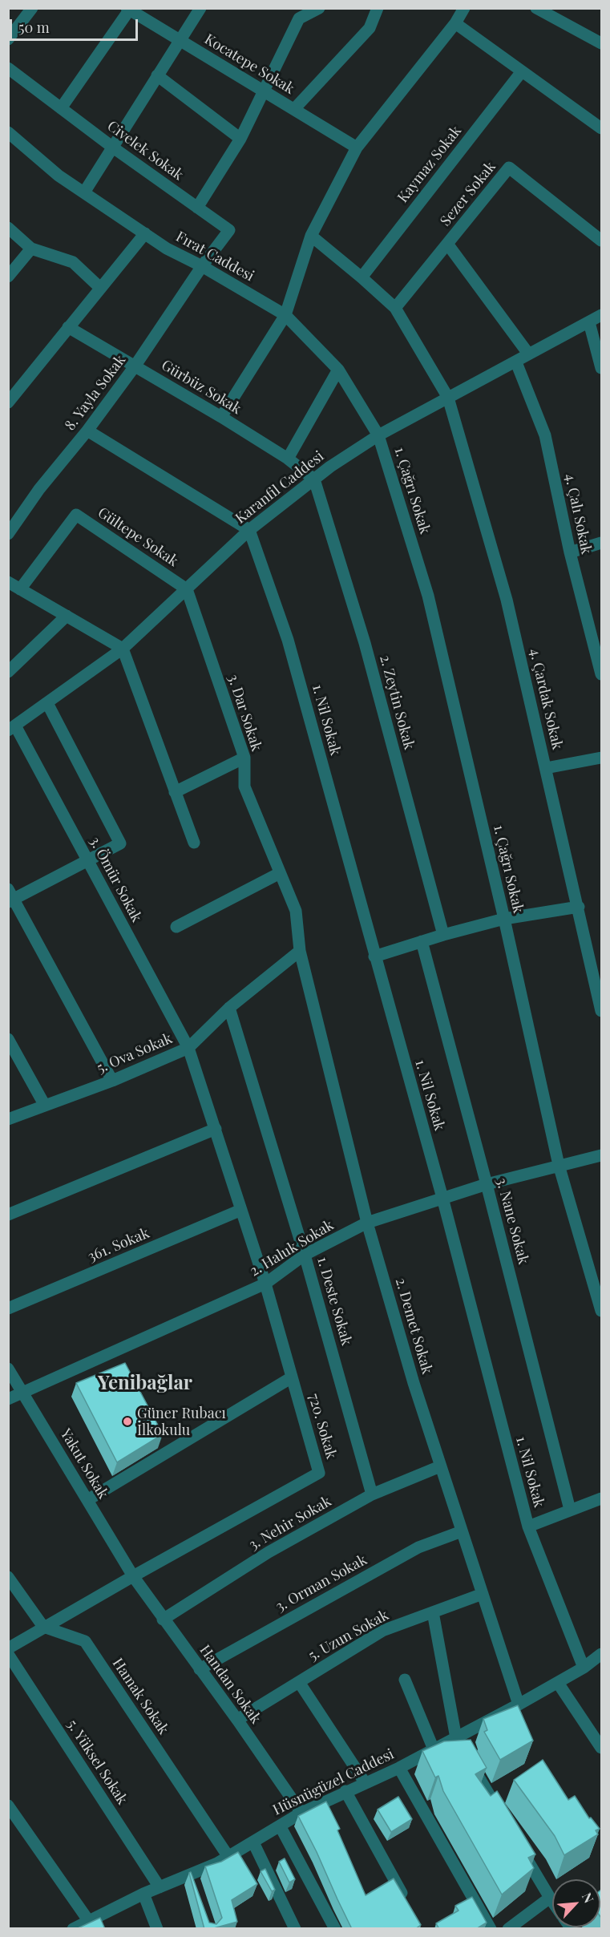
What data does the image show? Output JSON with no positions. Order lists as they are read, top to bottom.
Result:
{
  "streets": {
    "street": [
      "Kocatepe Sokak",
      "Civelek Sokak",
      "Kaymaz Sokak",
      "Sezer Sokak",
      "Fırat Caddesi",
      "Gürbüz Sokak",
      "8. Yayla Sokak",
      "Karanfil Caddesi",
      "1. Çağrı Sokak",
      "4. Çalı Sokak",
      "Gültepe Sokak",
      "4. Çardak Sokak",
      "2. Zeytin Sokak",
      "3. Dar Sokak",
      "1. Nil Sokak",
      "3. Ömür Sokak",
      "5. Ova Sokak",
      "3. Nane Sokak",
      "361. Sokak",
      "2. Haluk Sokak",
      "1. Deste Sokak",
      "2. Demet Sokak",
      "720. Sokak",
      "Yakut Sokak",
      "3. Nehir Sokak",
      "3. Orman Sokak",
      "5. Uzun Sokak",
      "Handan Sokak",
      "Hamak Sokak",
      "5. Yüksel Sokak",
      "Hüsnügüzel Caddesi"
    ]
  },
  "crossings": [
    ["Civelek Sokak", "Fırat Caddesi"],
    ["Civelek Sokak", "8. Yayla Sokak"],
    ["Kaymaz Sokak", "4. Çardak Sokak"],
    ["Sezer Sokak", "4. Çardak Sokak"],
    ["Fırat Caddesi", "8. Yayla Sokak"],
    ["Fırat Caddesi", "Karanfil Caddesi"],
    ["Fırat Caddesi", "1. Çağrı Sokak"],
    ["Gürbüz Sokak", "8. Yayla Sokak"],
    ["Gürbüz Sokak", "Karanfil Caddesi"],
    ["Gürbüz Sokak", "2. Zeytin Sokak"],
    ["Karanfil Caddesi", "1. Çağrı Sokak"],
    ["Karanfil Caddesi", "4. Çalı Sokak"],
    ["Karanfil Caddesi", "Gültepe Sokak"],
    ["Karanfil Caddesi", "4. Çardak Sokak"],
    ["Karanfil Caddesi", "2. Zeytin Sokak"],
    ["Karanfil Caddesi", "3. Dar Sokak"],
    ["Karanfil Caddesi", "1. Nil Sokak"],
    ["Karanfil Caddesi", "3. Ömür Sokak"],
    ["1. Çağrı Sokak", "2. Haluk Sokak"],
    ["Gültepe Sokak", "3. Dar Sokak"],
    ["3. Dar Sokak", "5. Ova Sokak"],
    ["3. Dar Sokak", "2. Demet Sokak"],
    ["1. Nil Sokak", "2. Haluk Sokak"],
    ["1. Nil Sokak", "Hüsnügüzel Caddesi"],
    ["3. Ömür Sokak", "5. Ova Sokak"],
    ["3. Ömür Sokak", "720. Sokak"],
    ["5. Ova Sokak", "1. Deste Sokak"],
    ["5. Ova Sokak", "2. Demet Sokak"],
    ["5. Ova Sokak", "720. Sokak"],
    ["3. Nane Sokak", "2. Haluk Sokak"],
    ["361. Sokak", "720. Sokak"],
    ["2. Haluk Sokak", "1. Deste Sokak"],
    ["2. Haluk Sokak", "2. Demet Sokak"],
    ["2. Haluk Sokak", "720. Sokak"],
    ["2. Haluk Sokak", "Yakut Sokak"],
    ["1. Deste Sokak", "3. Nehir Sokak"],
    ["2. Demet Sokak", "3. Nehir Sokak"],
    ["2. Demet Sokak", "3. Orman Sokak"],
    ["2. Demet Sokak", "5. Uzun Sokak"],
    ["2. Demet Sokak", "Hüsnügüzel Caddesi"],
    ["720. Sokak", "Yakut Sokak"],
    ["720. Sokak", "Handan Sokak"],
    ["720. Sokak", "Hamak Sokak"],
    ["Yakut Sokak", "Handan Sokak"],
    ["3. Nehir Sokak", "Handan Sokak"],
    ["3. Orman Sokak", "Handan Sokak"],
    ["5. Uzun Sokak", "Handan Sokak"],
    ["Handan Sokak", "Hüsnügüzel Caddesi"],
    ["Hamak Sokak", "Hüsnügüzel Caddesi"],
    ["5. Yüksel Sokak", "Hüsnügüzel Caddesi"]
  ],
  "districts": ["Yenibağlar"],
  "places": ["Güner Rubacı İlkokulu"],
  "scale_bar": "50 m",
  "north": "top right"
}
